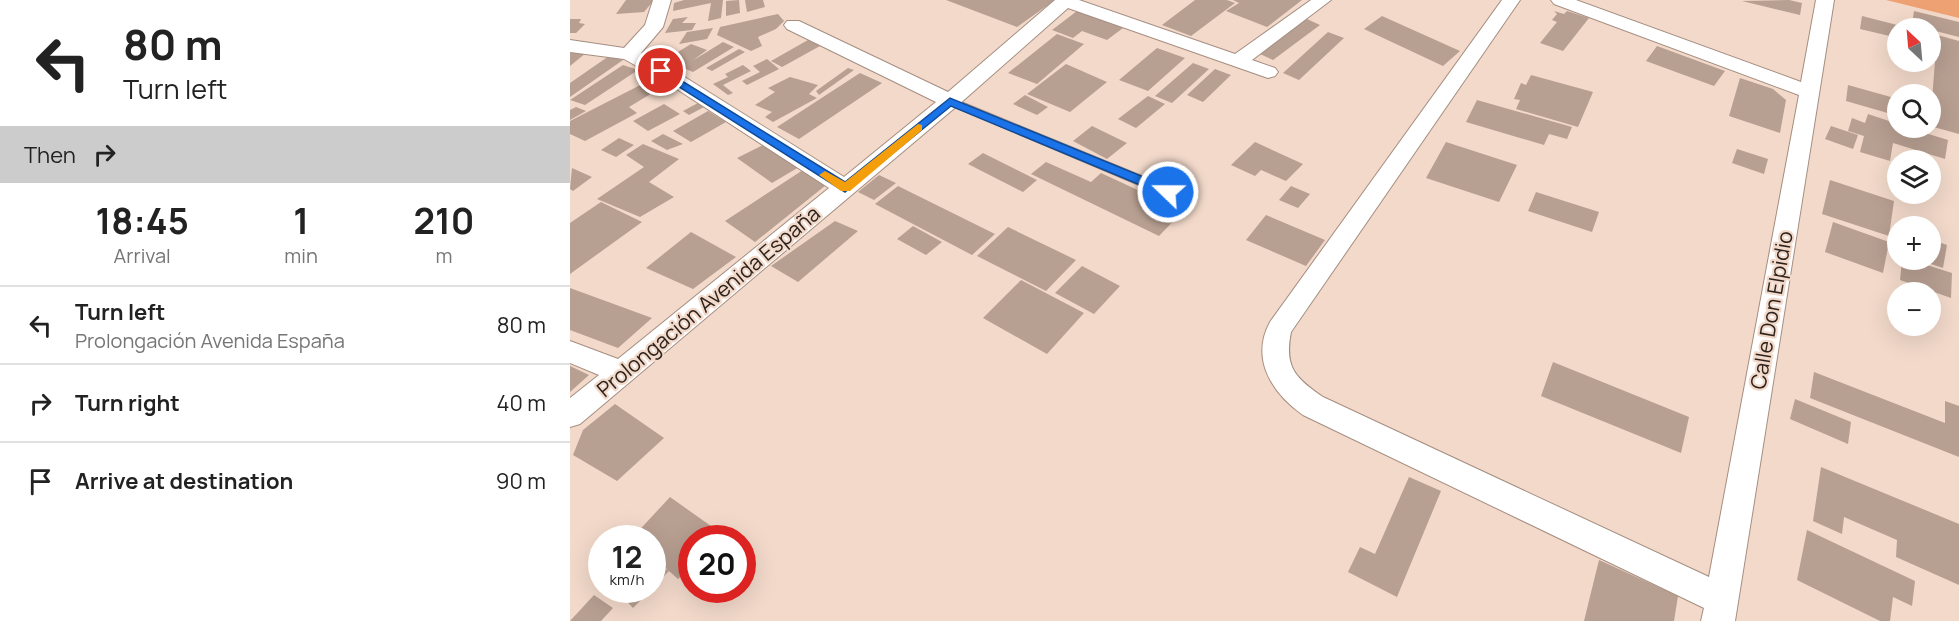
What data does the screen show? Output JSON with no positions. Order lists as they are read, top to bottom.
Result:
{
  "streets": {
    "street": ["Prolongación Avenida España", "Calle Don Elpidio"]
  },
  "north": "top left",
  "page": {
    "turn": ["80 m", "Turn left"],
    "map_buttons": ["+", "−"],
    "then": "Then",
    "eta": [
      "18:45",
      "Arrival",
      "1",
      "min",
      "210",
      "m"
    ],
    "list": [
      {
        "name": "Turn left",
        "note": "Prolongación Avenida España",
        "value": "80 m"
      },
      {
        "name": "Turn right",
        "value": "40 m"
      },
      {
        "name": "Arrive at destination",
        "value": "90 m"
      }
    ],
    "speed": "12 km/h",
    "limit": "20"
  }
}
